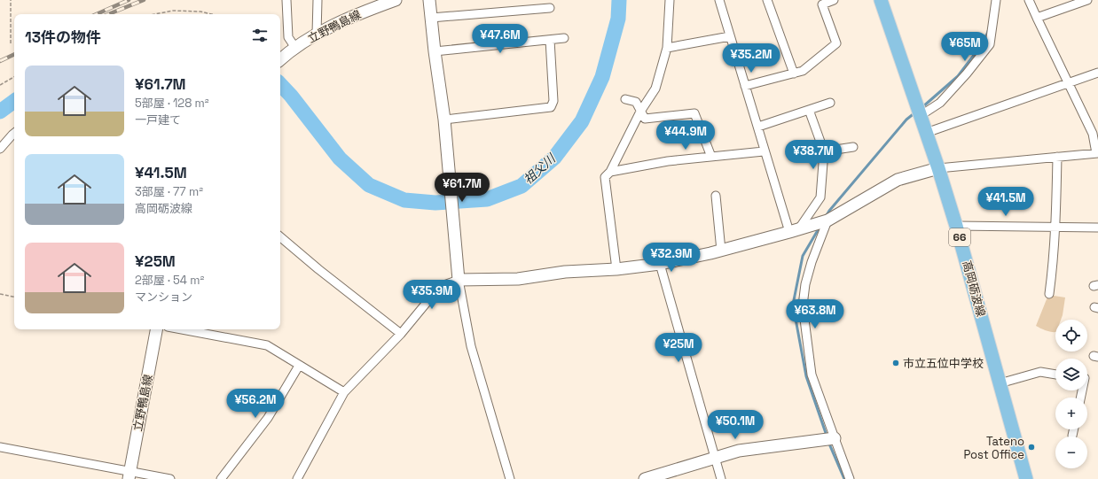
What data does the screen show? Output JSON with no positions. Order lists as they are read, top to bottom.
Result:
{
  "streets": {
    "main road": ["66", "高岡砺波線"],
    "street": ["立野鴨島線"]
  },
  "water": ["祖父川"],
  "places": ["市立五位中学校", "Tateno Post Office"],
  "page": {
    "heading": "13件の物件",
    "price": [
      "¥47.6M",
      "¥65M",
      "¥35.2M",
      "¥44.9M",
      "¥38.7M",
      "¥61.7M",
      "¥41.5M",
      "¥32.9M",
      "¥35.9M",
      "¥63.8M",
      "¥25M",
      "¥56.2M",
      "¥50.1M"
    ],
    "list": [
      {
        "name": "¥61.7M",
        "note": "5部屋 · 128 m² · 一戸建て"
      },
      {
        "name": "¥41.5M",
        "note": "3部屋 · 77 m² · 高岡砺波線"
      },
      {
        "name": "¥25M",
        "note": "2部屋 · 54 m² · マンション"
      }
    ],
    "map_buttons": ["+", "−"]
  }
}
